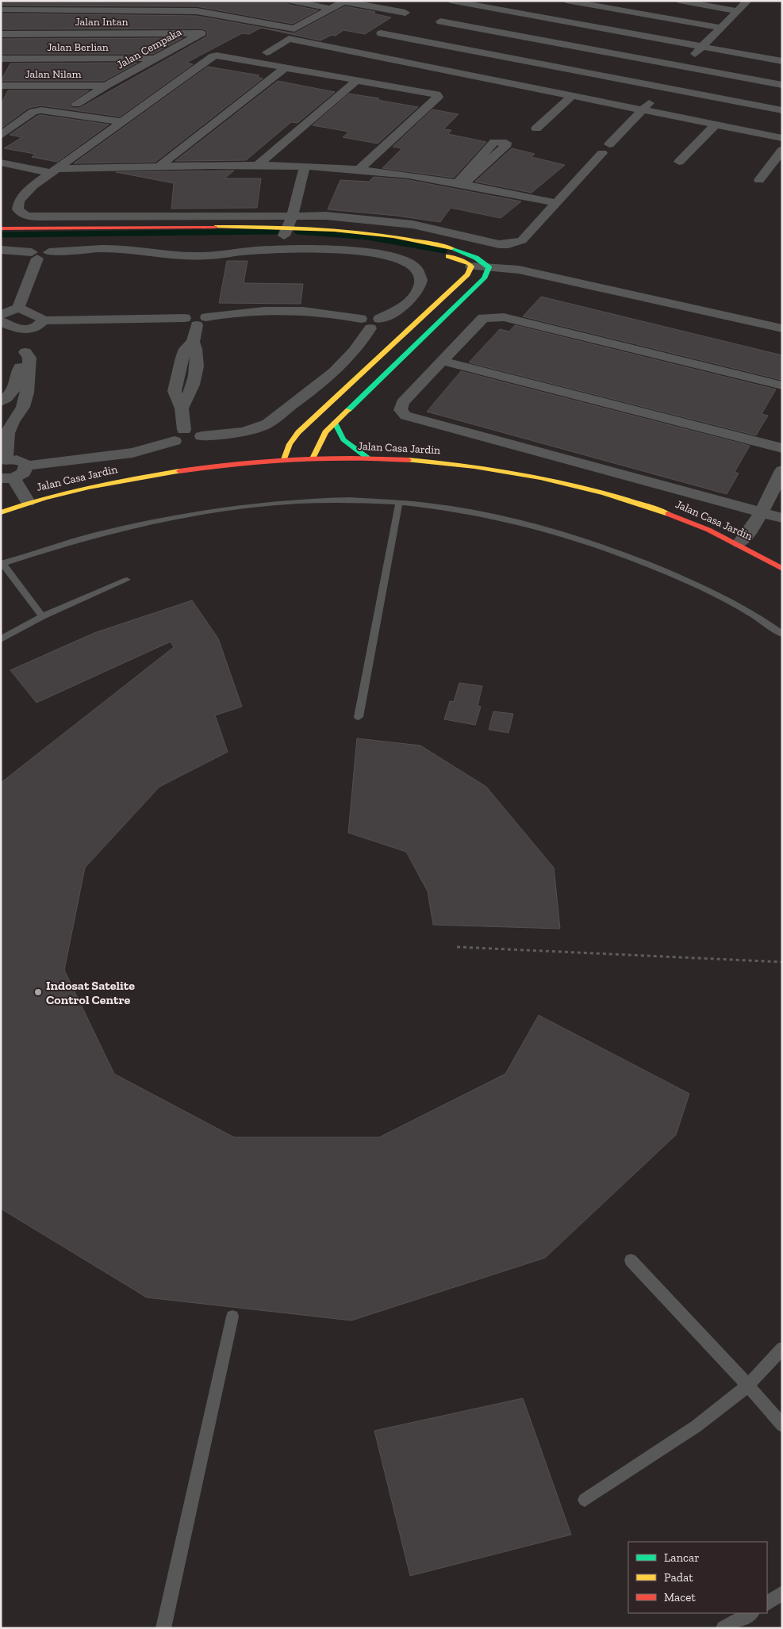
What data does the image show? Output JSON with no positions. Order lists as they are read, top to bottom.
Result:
{
  "streets": {
    "street": [
      "Jalan Intan",
      "Jalan Berlian",
      "Jalan Cempaka",
      "Jalan Nilam",
      "Jalan Casa Jardin"
    ]
  },
  "crossings": [
    ["Jalan Intan", "Jalan Cempaka"],
    ["Jalan Berlian", "Jalan Cempaka"],
    ["Jalan Cempaka", "Jalan Nilam"]
  ],
  "places": ["Indosat Satelite Control Centre"],
  "legend": ["Lancar", "Padat", "Macet"]
}
